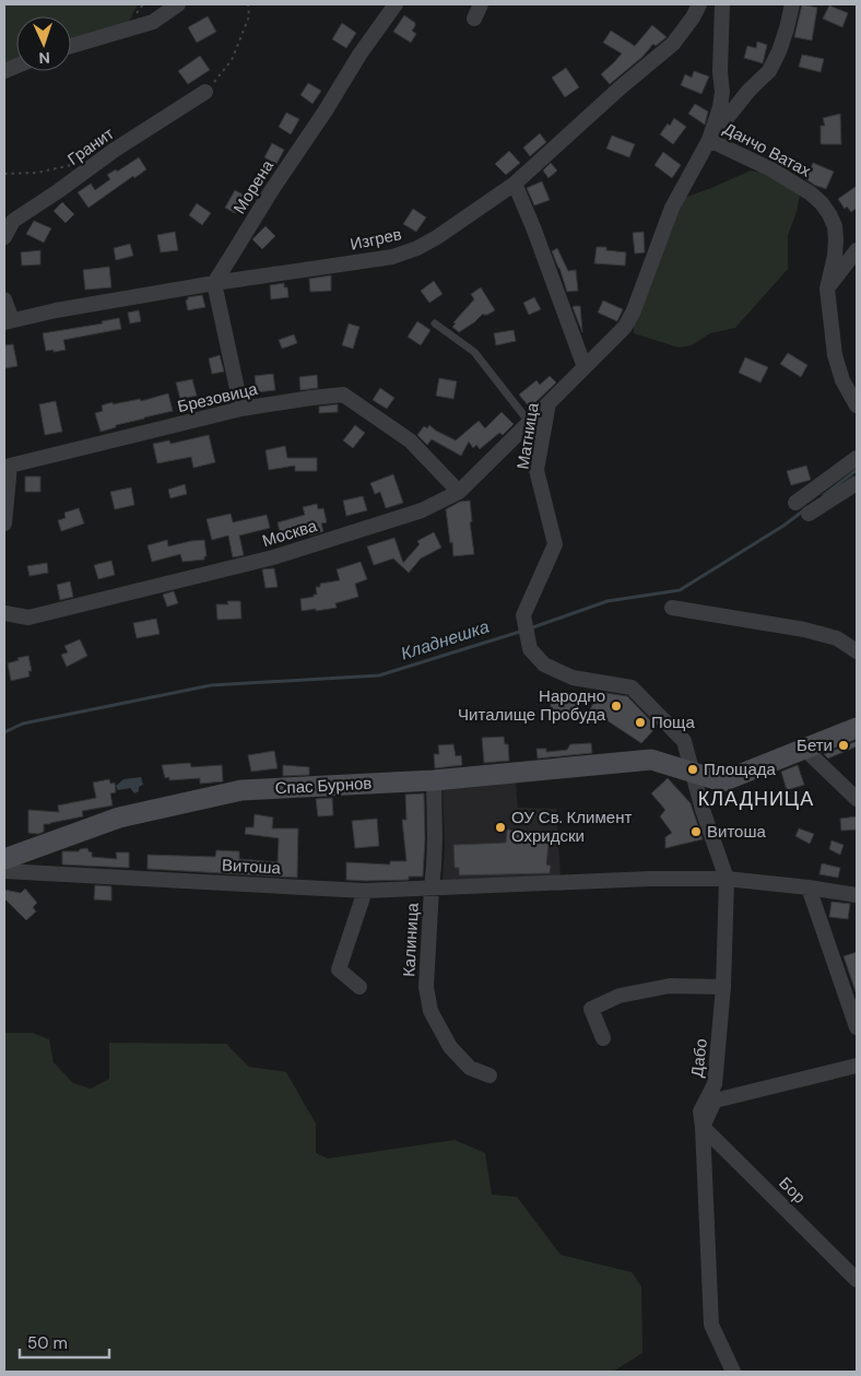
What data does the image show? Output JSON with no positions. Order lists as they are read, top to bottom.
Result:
{
  "streets": {
    "street": [
      "Гранит",
      "Данчо Ватах",
      "Морена",
      "Изгрев",
      "Брезовица",
      "Матница",
      "Москва",
      "Спас Бурнов",
      "Витоша",
      "Калиница",
      "Дабо",
      "Бор"
    ]
  },
  "crossings": [
    ["Данчо Ватах", "Матница"],
    ["Морена", "Изгрев"],
    ["Брезовица", "Москва"],
    ["Матница", "Москва"],
    ["Матница", "Спас Бурнов"],
    ["Матница", "Дабо"],
    ["Спас Бурнов", "Калиница"],
    ["Витоша", "Калиница"],
    ["Витоша", "Дабо"],
    ["Дабо", "Бор"]
  ],
  "districts": ["КЛАДНИЦА"],
  "water": ["Кладнешка"],
  "places": [
    "Народно Читалище Пробуда",
    "Поща",
    "Бети",
    "Площада",
    "ОУ Св. Климент Охридски",
    "Витоша"
  ],
  "scale_bar": "50 m",
  "north": "bottom"
}
